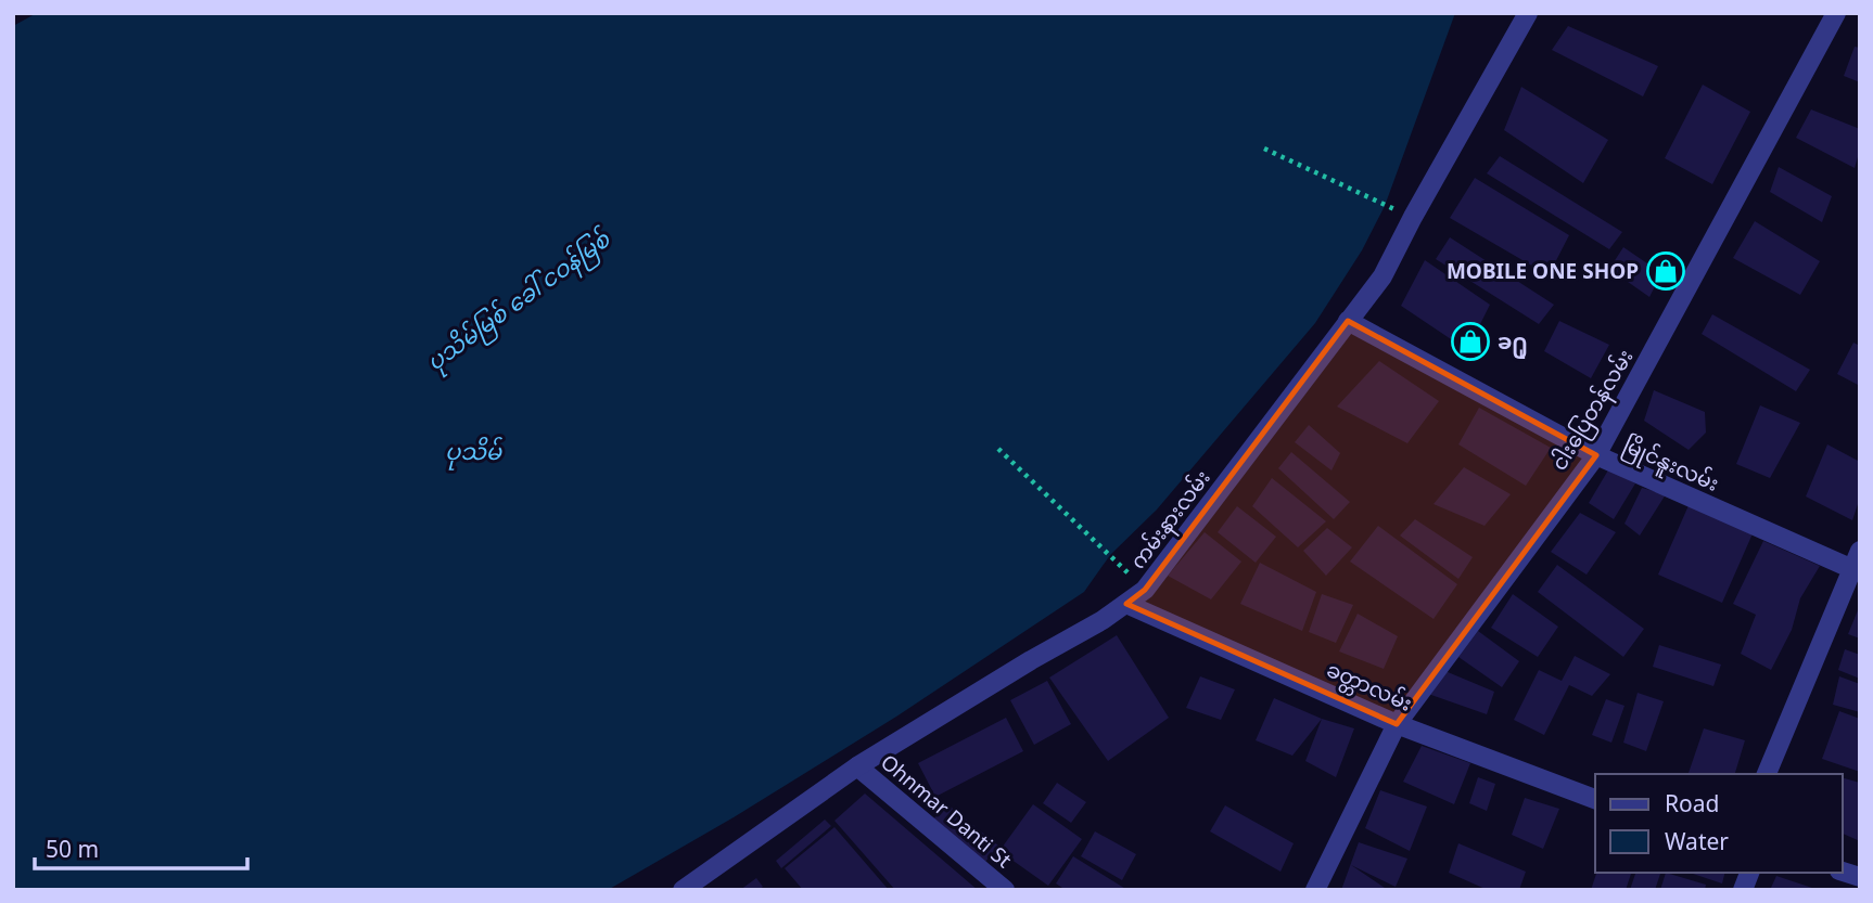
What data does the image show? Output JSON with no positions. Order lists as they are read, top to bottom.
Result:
{
  "streets": {
    "street": [
      "ငါးပြေတန်လမ်း",
      "မြိုင်နူးလမ်း",
      "ကမ်းနားလမ်း",
      "ခတ္တာလမ်း",
      "Ohnmar Danti St"
    ]
  },
  "crossings": [
    ["ငါးပြေတန်လမ်း", "မြိုင်နူးလမ်း"],
    ["ငါးပြေတန်လမ်း", "ခတ္တာလမ်း"],
    ["မြိုင်နူးလမ်း", "ကမ်းနားလမ်း"],
    ["ကမ်းနားလမ်း", "ခတ္တာလမ်း"],
    ["ကမ်းနားလမ်း", "Ohnmar Danti St"]
  ],
  "water": ["ပုသိမ်မြစ် ခေါ် ငဝန်မြစ်", "ပုသိမ်"],
  "places": {
    "shop": ["MOBILE ONE SHOP", "ခ႐ု"]
  },
  "legend": ["Road", "Water"],
  "scale_bar": "50 m"
}
